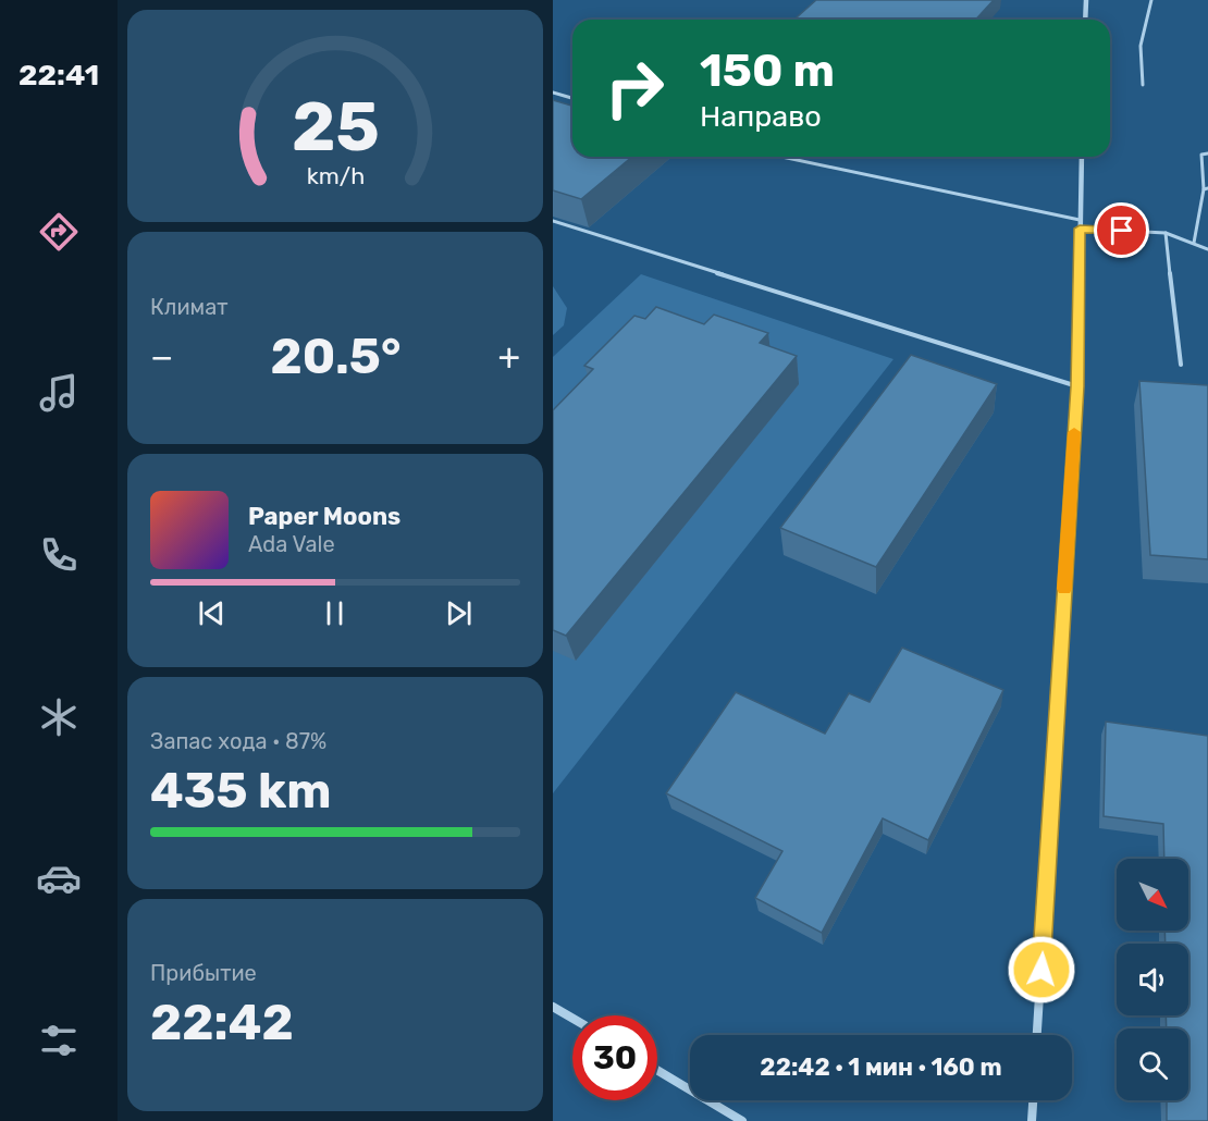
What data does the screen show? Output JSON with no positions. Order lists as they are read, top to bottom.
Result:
{
  "north": "bottom right",
  "page": {
    "tabs": "22:41",
    "turn": ["150 m", "Направо"],
    "tile": [
      "Климат",
      ["Запас хода · 87%", "435 km"],
      ["Прибытие", "22:42"]
    ],
    "heat": ["−", "20.5°", "+"],
    "song": ["Paper Moons", "Ada Vale"],
    "limit": "30",
    "trip": "22:42 · 1 мин · 160 m",
    "gauge": ["25", "km/h"]
  }
}
